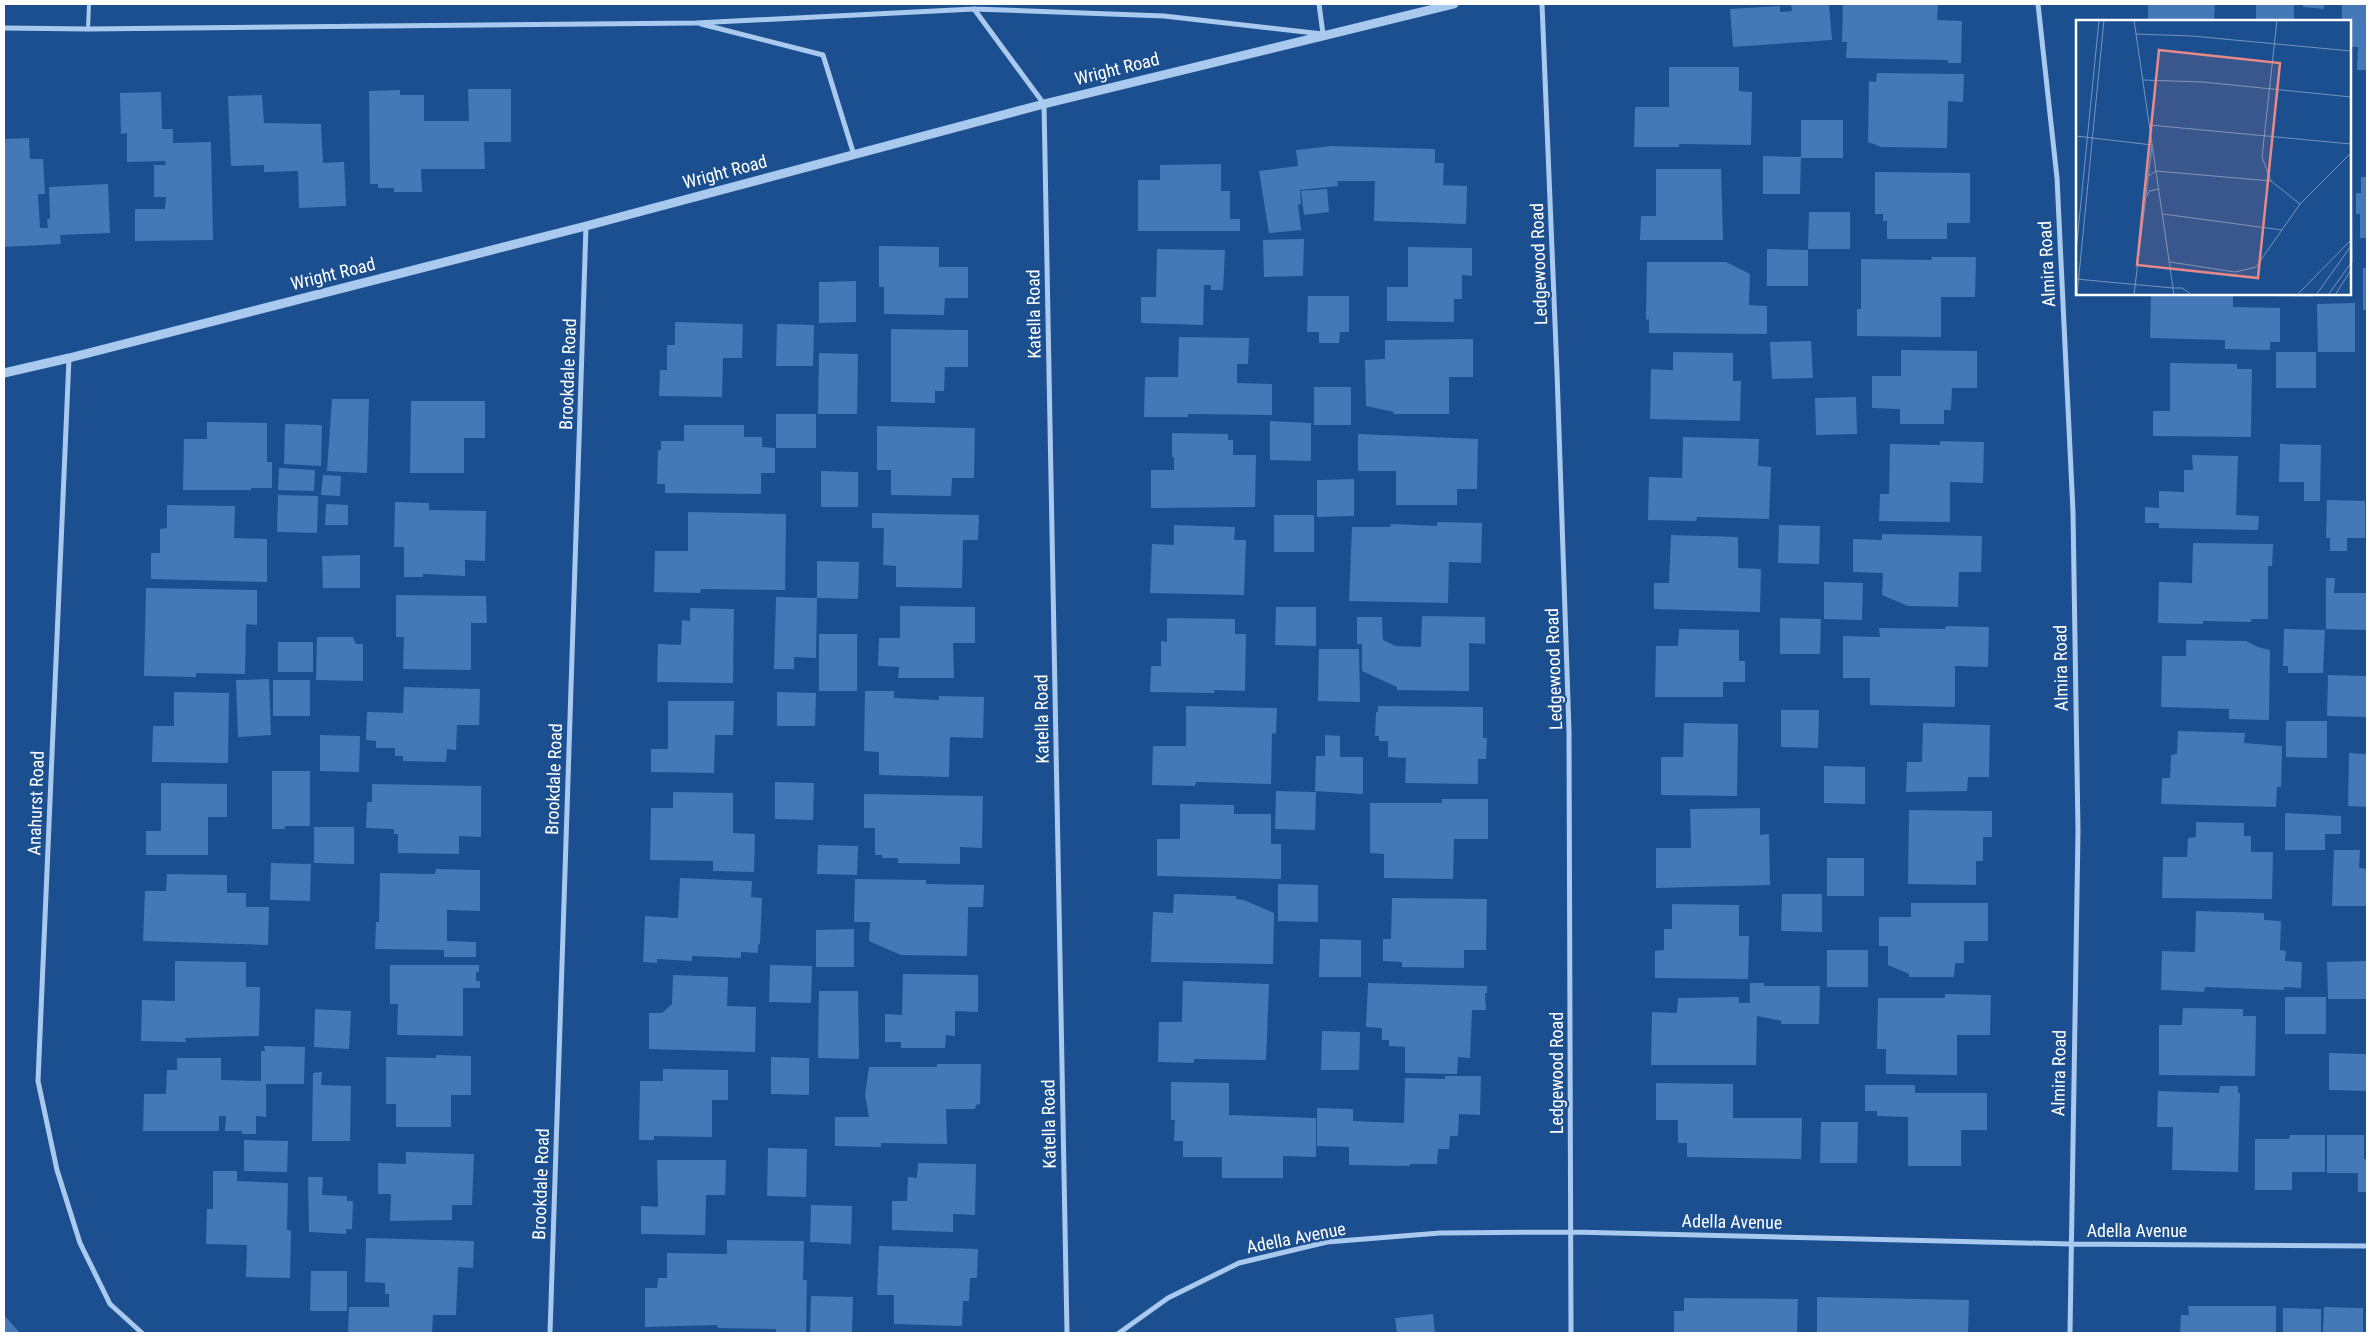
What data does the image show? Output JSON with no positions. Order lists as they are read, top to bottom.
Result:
{
  "streets": {
    "street": [
      "Wright Road",
      "Ledgewood Road",
      "Almira Road",
      "Katella Road",
      "Brookdale Road",
      "Anahurst Road",
      "Adella Avenue"
    ]
  },
  "crossings": [
    ["Wright Road", "Katella Road"],
    ["Wright Road", "Brookdale Road"],
    ["Wright Road", "Anahurst Road"],
    ["Ledgewood Road", "Adella Avenue"],
    ["Almira Road", "Adella Avenue"]
  ]
}
